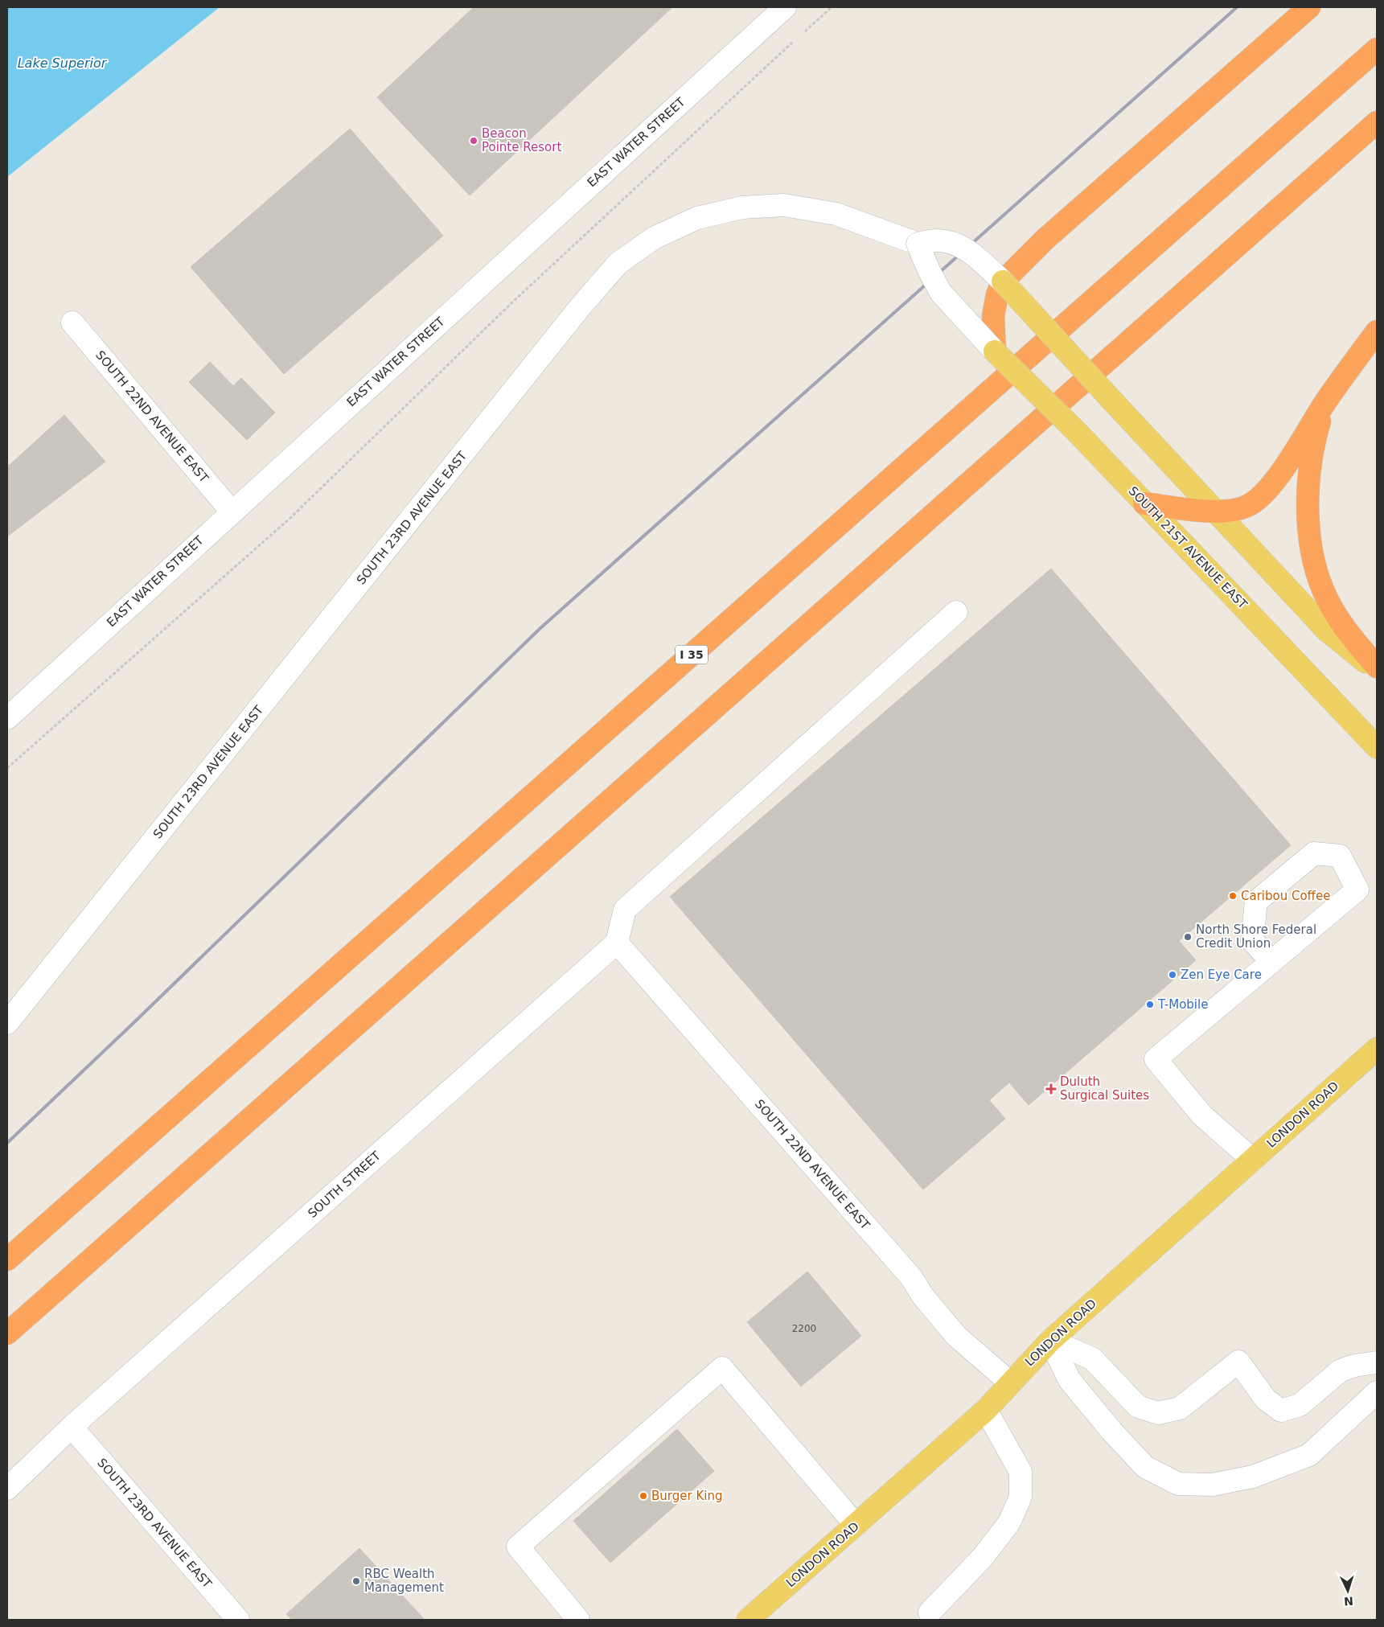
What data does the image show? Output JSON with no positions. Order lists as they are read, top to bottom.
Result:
{
  "streets": {
    "highway": ["I 35"],
    "main road": ["SOUTH 21ST AVENUE EAST", "LONDON ROAD"],
    "street": [
      "EAST WATER STREET",
      "SOUTH 22ND AVENUE EAST",
      "SOUTH 23RD AVENUE EAST",
      "SOUTH STREET"
    ]
  },
  "crossings": [
    ["EAST WATER STREET", "SOUTH 22ND AVENUE EAST"],
    ["SOUTH 22ND AVENUE EAST", "LONDON ROAD"],
    ["SOUTH 22ND AVENUE EAST", "SOUTH STREET"],
    ["SOUTH 23RD AVENUE EAST", "SOUTH STREET"]
  ],
  "water": ["Lake Superior"],
  "places": {
    "other": [
      "Beacon Pointe Resort",
      "Caribou Coffee",
      "North Shore Federal Credit Union",
      "Zen Eye Care",
      "T-Mobile",
      "Burger King",
      "RBC Wealth Management"
    ],
    "health": ["Duluth Surgical Suites"]
  },
  "house_numbers": ["2200"],
  "north": "bottom"
}
